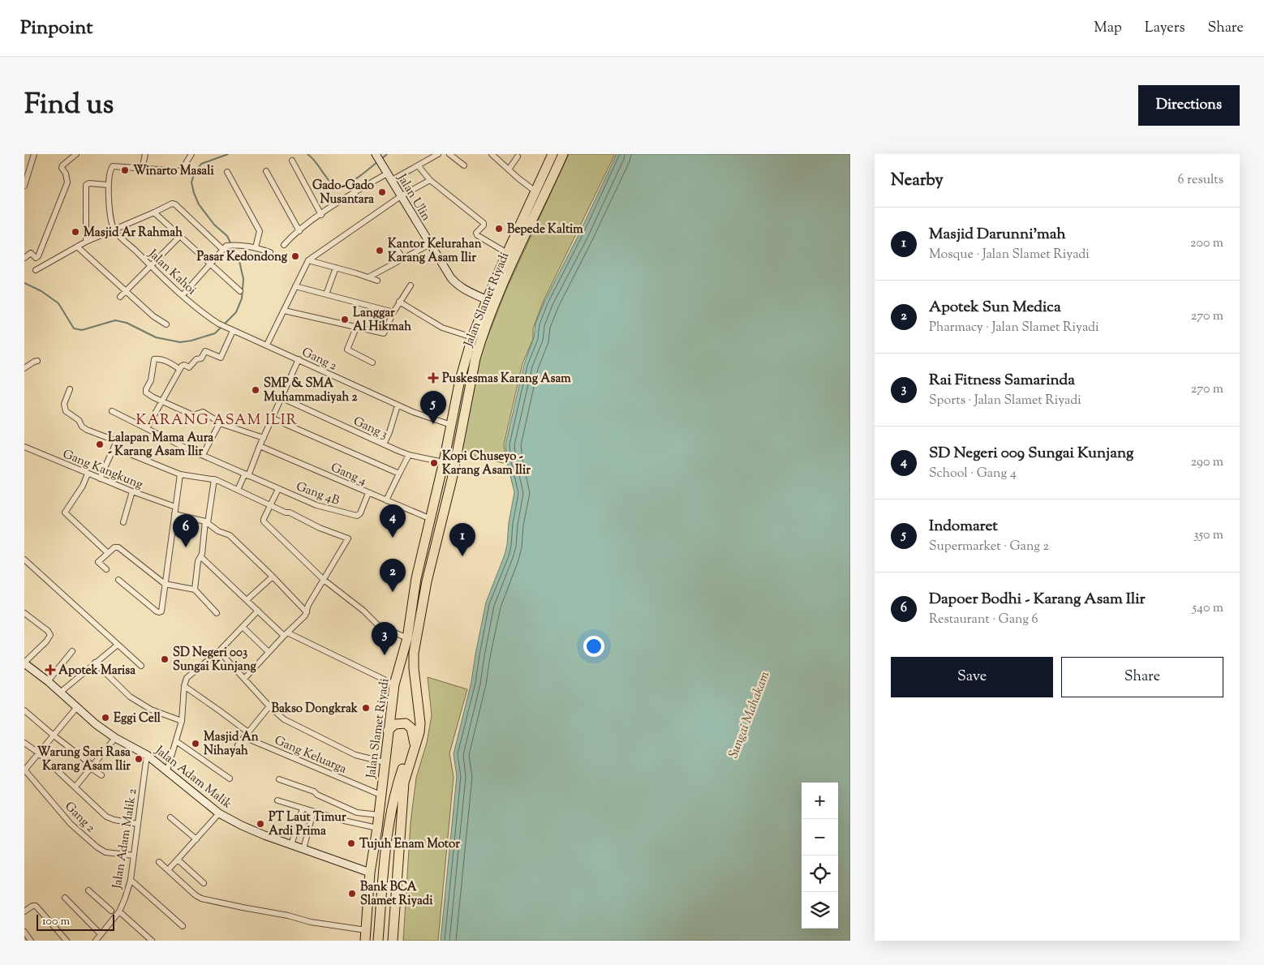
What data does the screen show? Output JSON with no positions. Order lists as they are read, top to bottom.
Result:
{
  "streets": {
    "highway": ["Jalan Slamet Riyadi"],
    "street": [
      "Jalan Ulin",
      "Jalan Kahoi",
      "Gang 2",
      "Gang 3",
      "Gang Kangkung",
      "Gang 4",
      "Gang 4B",
      "Gang Keluarga",
      "Jalan Adam Malik",
      "Jalan Adam Malik 2"
    ]
  },
  "crossings": [
    ["Jalan Ulin", "Jalan Slamet Riyadi"],
    ["Jalan Kahoi", "Gang 2"],
    ["Jalan Slamet Riyadi", "Gang 2"],
    ["Jalan Slamet Riyadi", "Gang 3"],
    ["Jalan Slamet Riyadi", "Gang 4"],
    ["Jalan Slamet Riyadi", "Gang Keluarga"],
    ["Jalan Slamet Riyadi", "Jalan Adam Malik"],
    ["Gang 2", "Jalan Adam Malik 2"],
    ["Gang 4", "Gang 4B"],
    ["Jalan Adam Malik", "Jalan Adam Malik 2"]
  ],
  "districts": ["KARANG ASAM ILIR"],
  "water": ["Sungai Mahakam"],
  "places": {
    "other": [
      "Winarto Masali",
      "Gado-Gado Nusantara",
      "Bepede Kaltim",
      "Masjid Ar Rahmah",
      "Kantor Kelurahan Karang Asam Ilir",
      "Pasar Kedondong",
      "Langgar Al Hikmah",
      "SMP & SMA Muhammadiyah 2",
      "Lalapan Mama Aura - Karang Asam Ilir",
      "Kopi Chuseyo - Karang Asam Ilir",
      "SD Negeri 003 Sungai Kunjang",
      "Bakso Dongkrak",
      "Eggi Cell",
      "Masjid An Nihayah",
      "Warung Sari Rasa Karang Asam Ilir",
      "PT Laut Timur Ardi Prima",
      "Tujuh Enam Motor",
      "Bank BCA Slamet Riyadi"
    ],
    "health": ["Puskesmas Karang Asam", "Apotek Marisa"]
  },
  "scale_bar": "100 m",
  "page": {
    "header": "Pinpoint",
    "nav": ["Map", "Layers", "Share"],
    "title": "Find us",
    "buttons": [
      "Directions",
      ["Save", "Share"]
    ],
    "heading": ["Nearby", "6 results"],
    "list": [
      {
        "mark": "1",
        "name": "Masjid Darunni'mah",
        "note": "Mosque · Jalan Slamet Riyadi",
        "value": "200 m"
      },
      {
        "mark": "2",
        "name": "Apotek Sun Medica",
        "note": "Pharmacy · Jalan Slamet Riyadi",
        "value": "270 m"
      },
      {
        "mark": "3",
        "name": "Rai Fitness Samarinda",
        "note": "Sports · Jalan Slamet Riyadi",
        "value": "270 m"
      },
      {
        "mark": "4",
        "name": "SD Negeri 009 Sungai Kunjang",
        "note": "School · Gang 4",
        "value": "290 m"
      },
      {
        "mark": "5",
        "name": "Indomaret",
        "note": "Supermarket · Gang 2",
        "value": "350 m"
      },
      {
        "mark": "6",
        "name": "Dapoer Bodhi - Karang Asam Ilir",
        "note": "Restaurant · Gang 6",
        "value": "540 m"
      }
    ],
    "pins": [
      "5",
      "4",
      "6",
      "1",
      "2",
      "3"
    ],
    "map_buttons": ["+", "−"],
    "scale": "100 m"
  }
}
